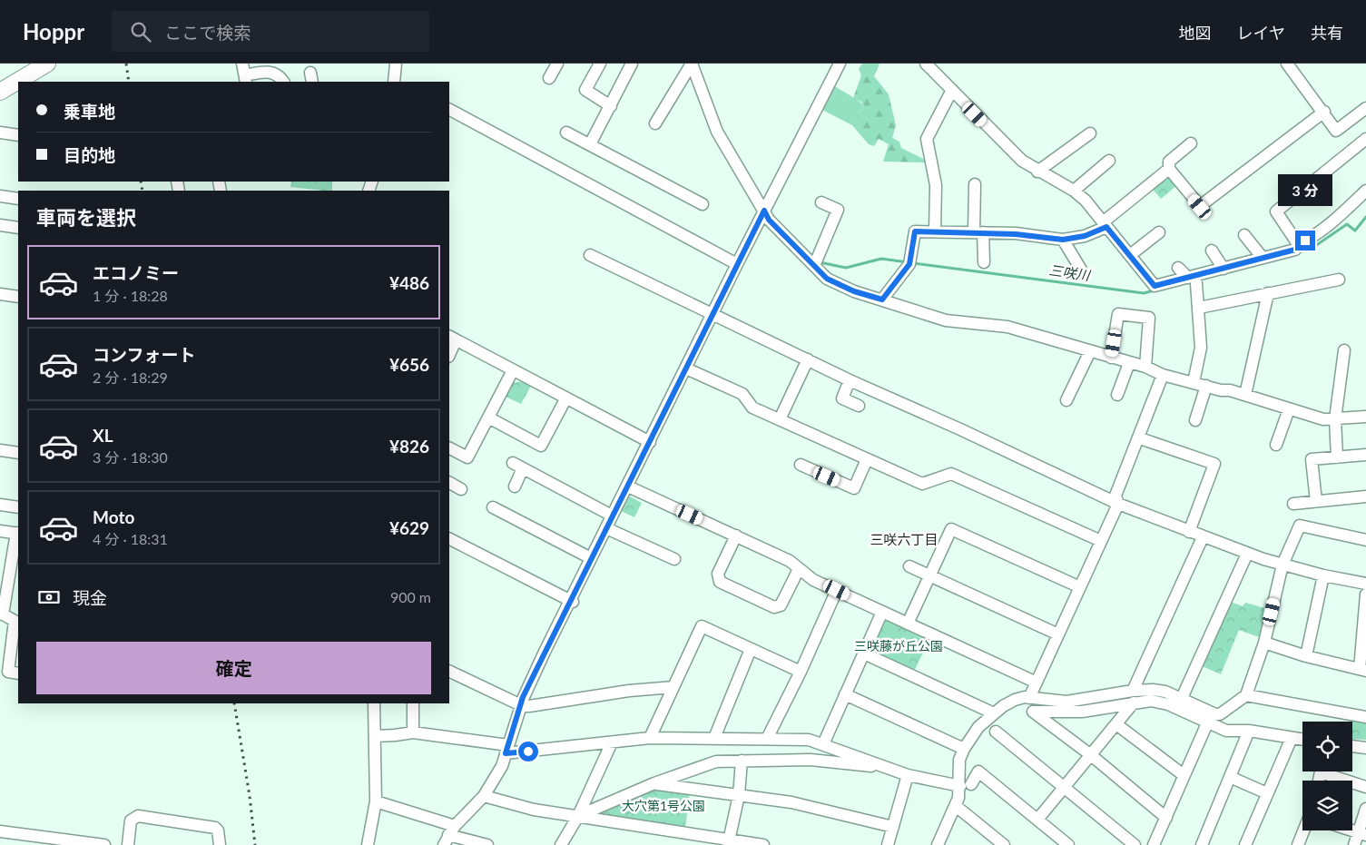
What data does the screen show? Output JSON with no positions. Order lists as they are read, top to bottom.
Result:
{
  "districts": ["三咲六丁目"],
  "water": ["三咲川"],
  "parks": ["三咲藤が丘公園", "大穴第1号公園"],
  "page": {
    "header": "Hoppr",
    "search": "ここで検索",
    "nav": ["地図", "レイヤ", "共有"],
    "banner": ["乗車地", "目的地"],
    "bubble": "3 分",
    "heading": "車両を選択",
    "list": [
      {
        "name": "エコノミー",
        "note": "1 分 · 18:28",
        "value": "¥486"
      },
      {
        "name": "コンフォート",
        "note": "2 分 · 18:29",
        "value": "¥656"
      },
      {
        "name": "XL",
        "note": "3 分 · 18:30",
        "value": "¥826"
      },
      {
        "name": "Moto",
        "note": "4 分 · 18:31",
        "value": "¥629"
      }
    ],
    "pay": ["現金", "900 m"],
    "buttons": "確定"
  }
}
